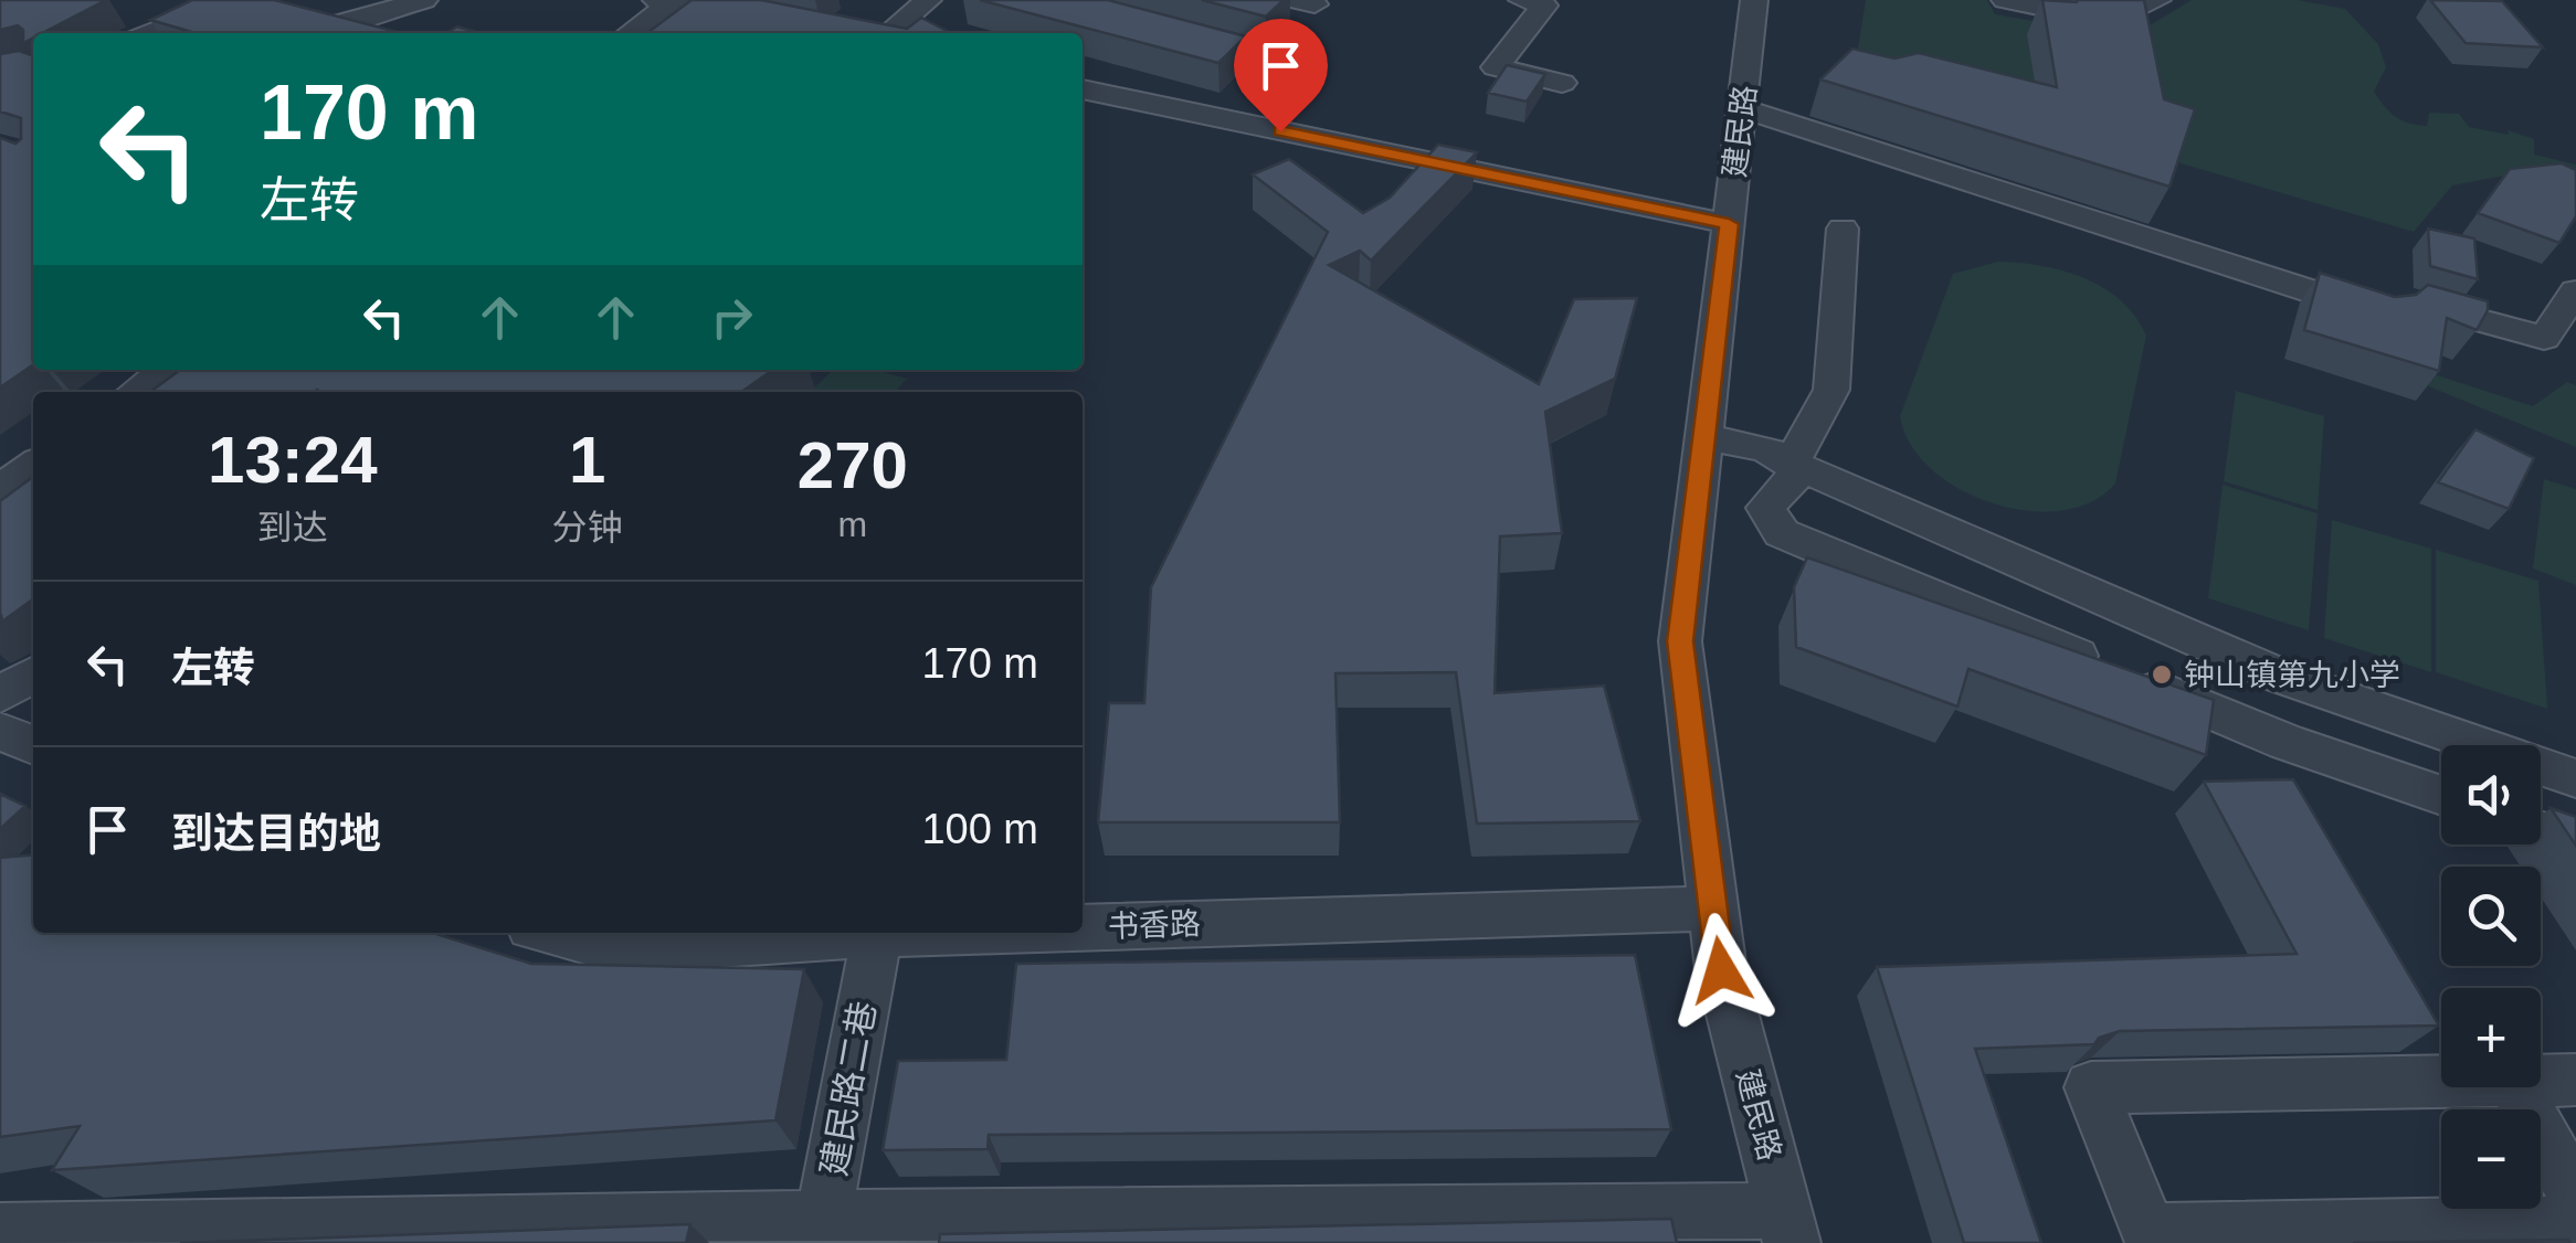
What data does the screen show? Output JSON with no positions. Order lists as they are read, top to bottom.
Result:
{
  "streets": {
    "street": ["建民路", "书香路", "建民路二巷"]
  },
  "crossings": [
    ["建民路", "书香路"],
    ["书香路", "建民路二巷"]
  ],
  "places": ["钟山镇第九小学"],
  "page": {
    "turn": ["170 m", "左转"],
    "eta": [
      "13:24",
      "到达",
      "1",
      "分钟",
      "270",
      "m"
    ],
    "list": [
      {
        "name": "左转",
        "value": "170 m"
      },
      {
        "name": "到达目的地",
        "value": "100 m"
      }
    ],
    "map_buttons": ["+", "−"]
  }
}
